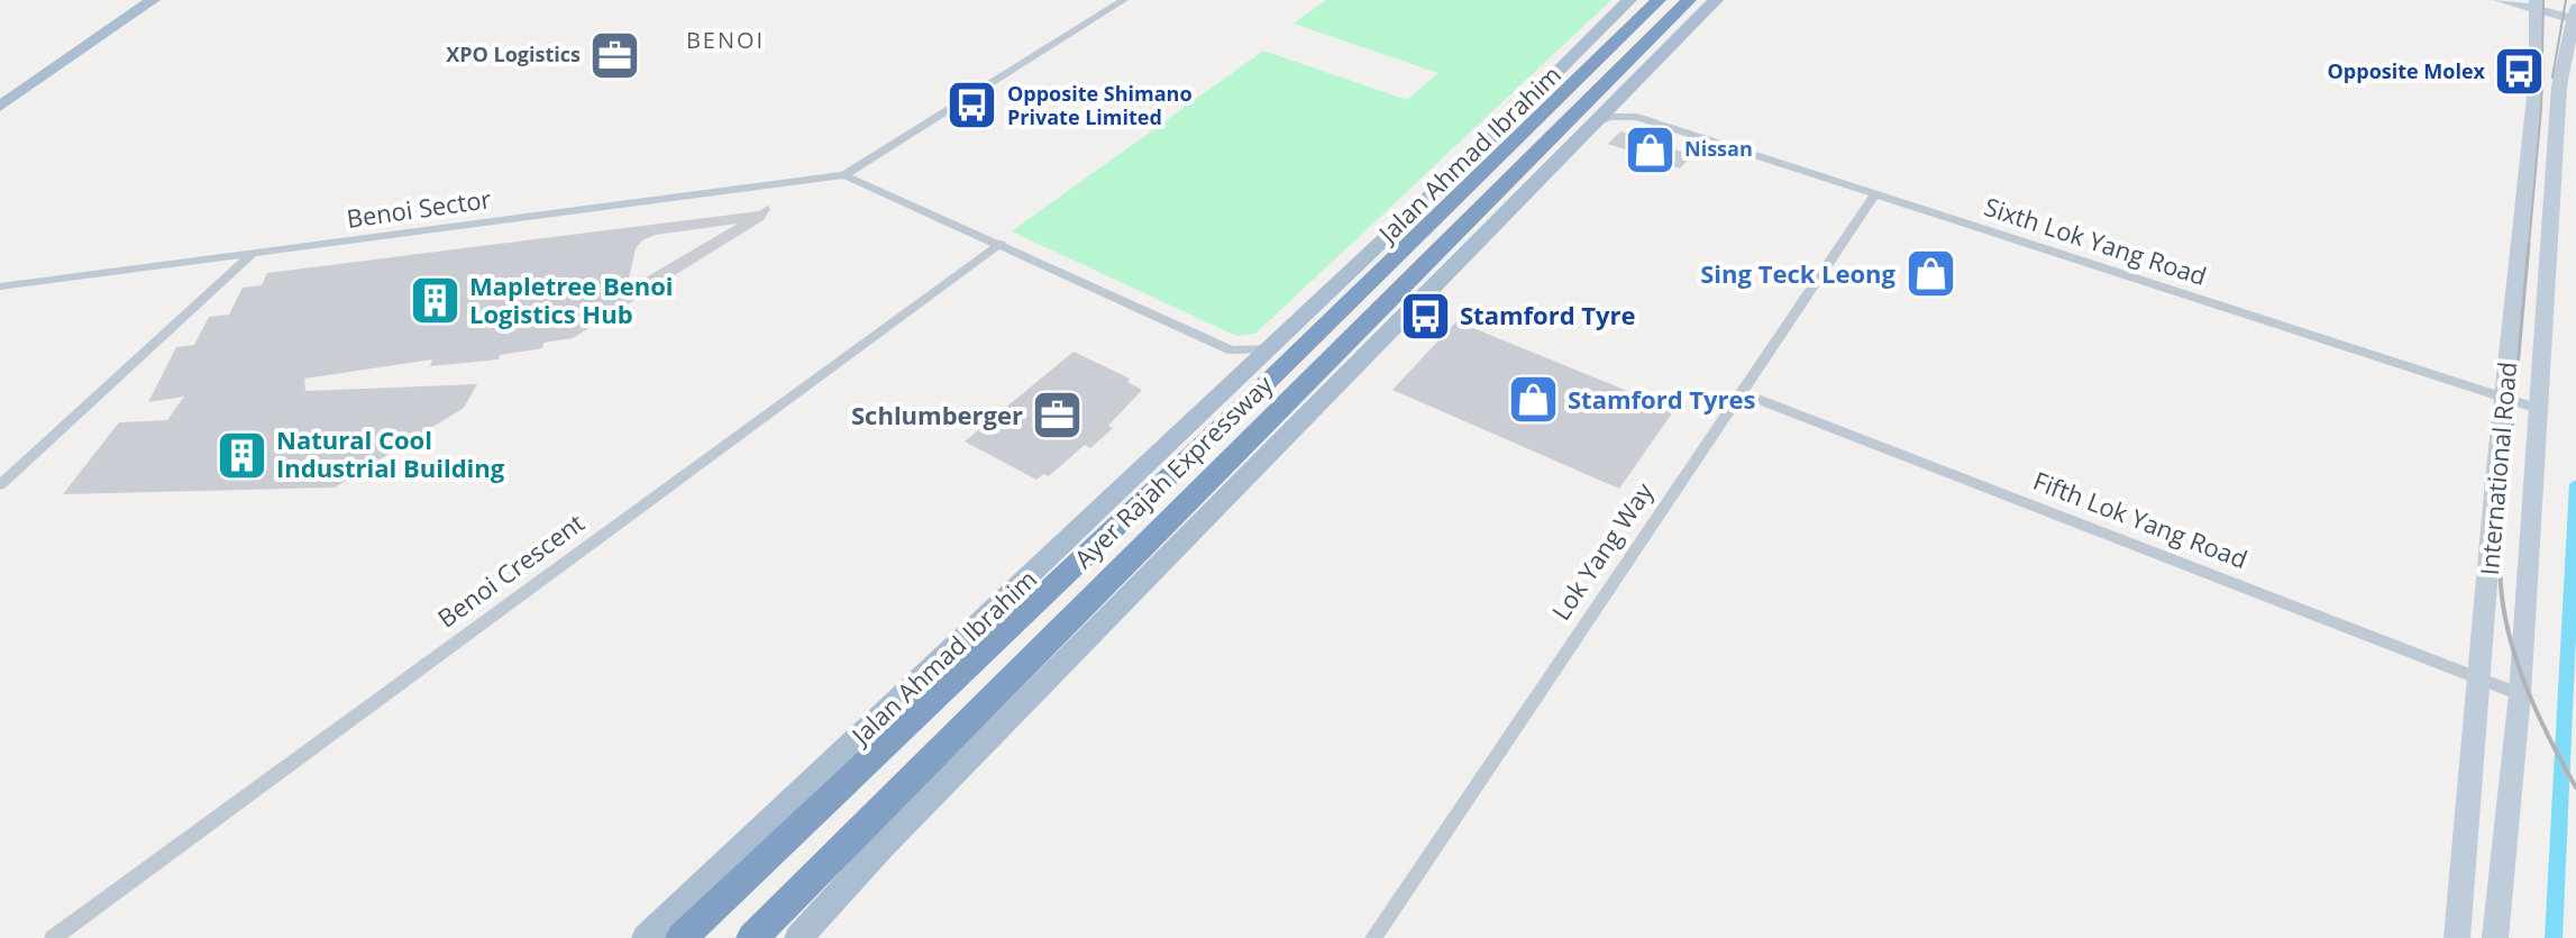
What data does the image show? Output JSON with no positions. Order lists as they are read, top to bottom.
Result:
{
  "streets": {
    "highway": ["Ayer Rajah Expressway"],
    "main road": ["Jalan Ahmad Ibrahim", "International Road"],
    "street": [
      "Benoi Sector",
      "Sixth Lok Yang Road",
      "Fifth Lok Yang Road",
      "Lok Yang Way",
      "Benoi Crescent"
    ]
  },
  "crossings": [
    ["Sixth Lok Yang Road", "International Road"],
    ["Sixth Lok Yang Road", "Lok Yang Way"],
    ["International Road", "Fifth Lok Yang Road"],
    ["Fifth Lok Yang Road", "Lok Yang Way"]
  ],
  "districts": ["BENOI"],
  "places": {
    "office": ["XPO Logistics", "Schlumberger"],
    "bus stop": ["Opposite Molex", "Opposite Shimano Private Limited", "Stamford Tyre"],
    "shop": ["Nissan", "Sing Teck Leong", "Stamford Tyres"],
    "building": ["Mapletree Benoi Logistics Hub", "Natural Cool Industrial Building"]
  }
}
